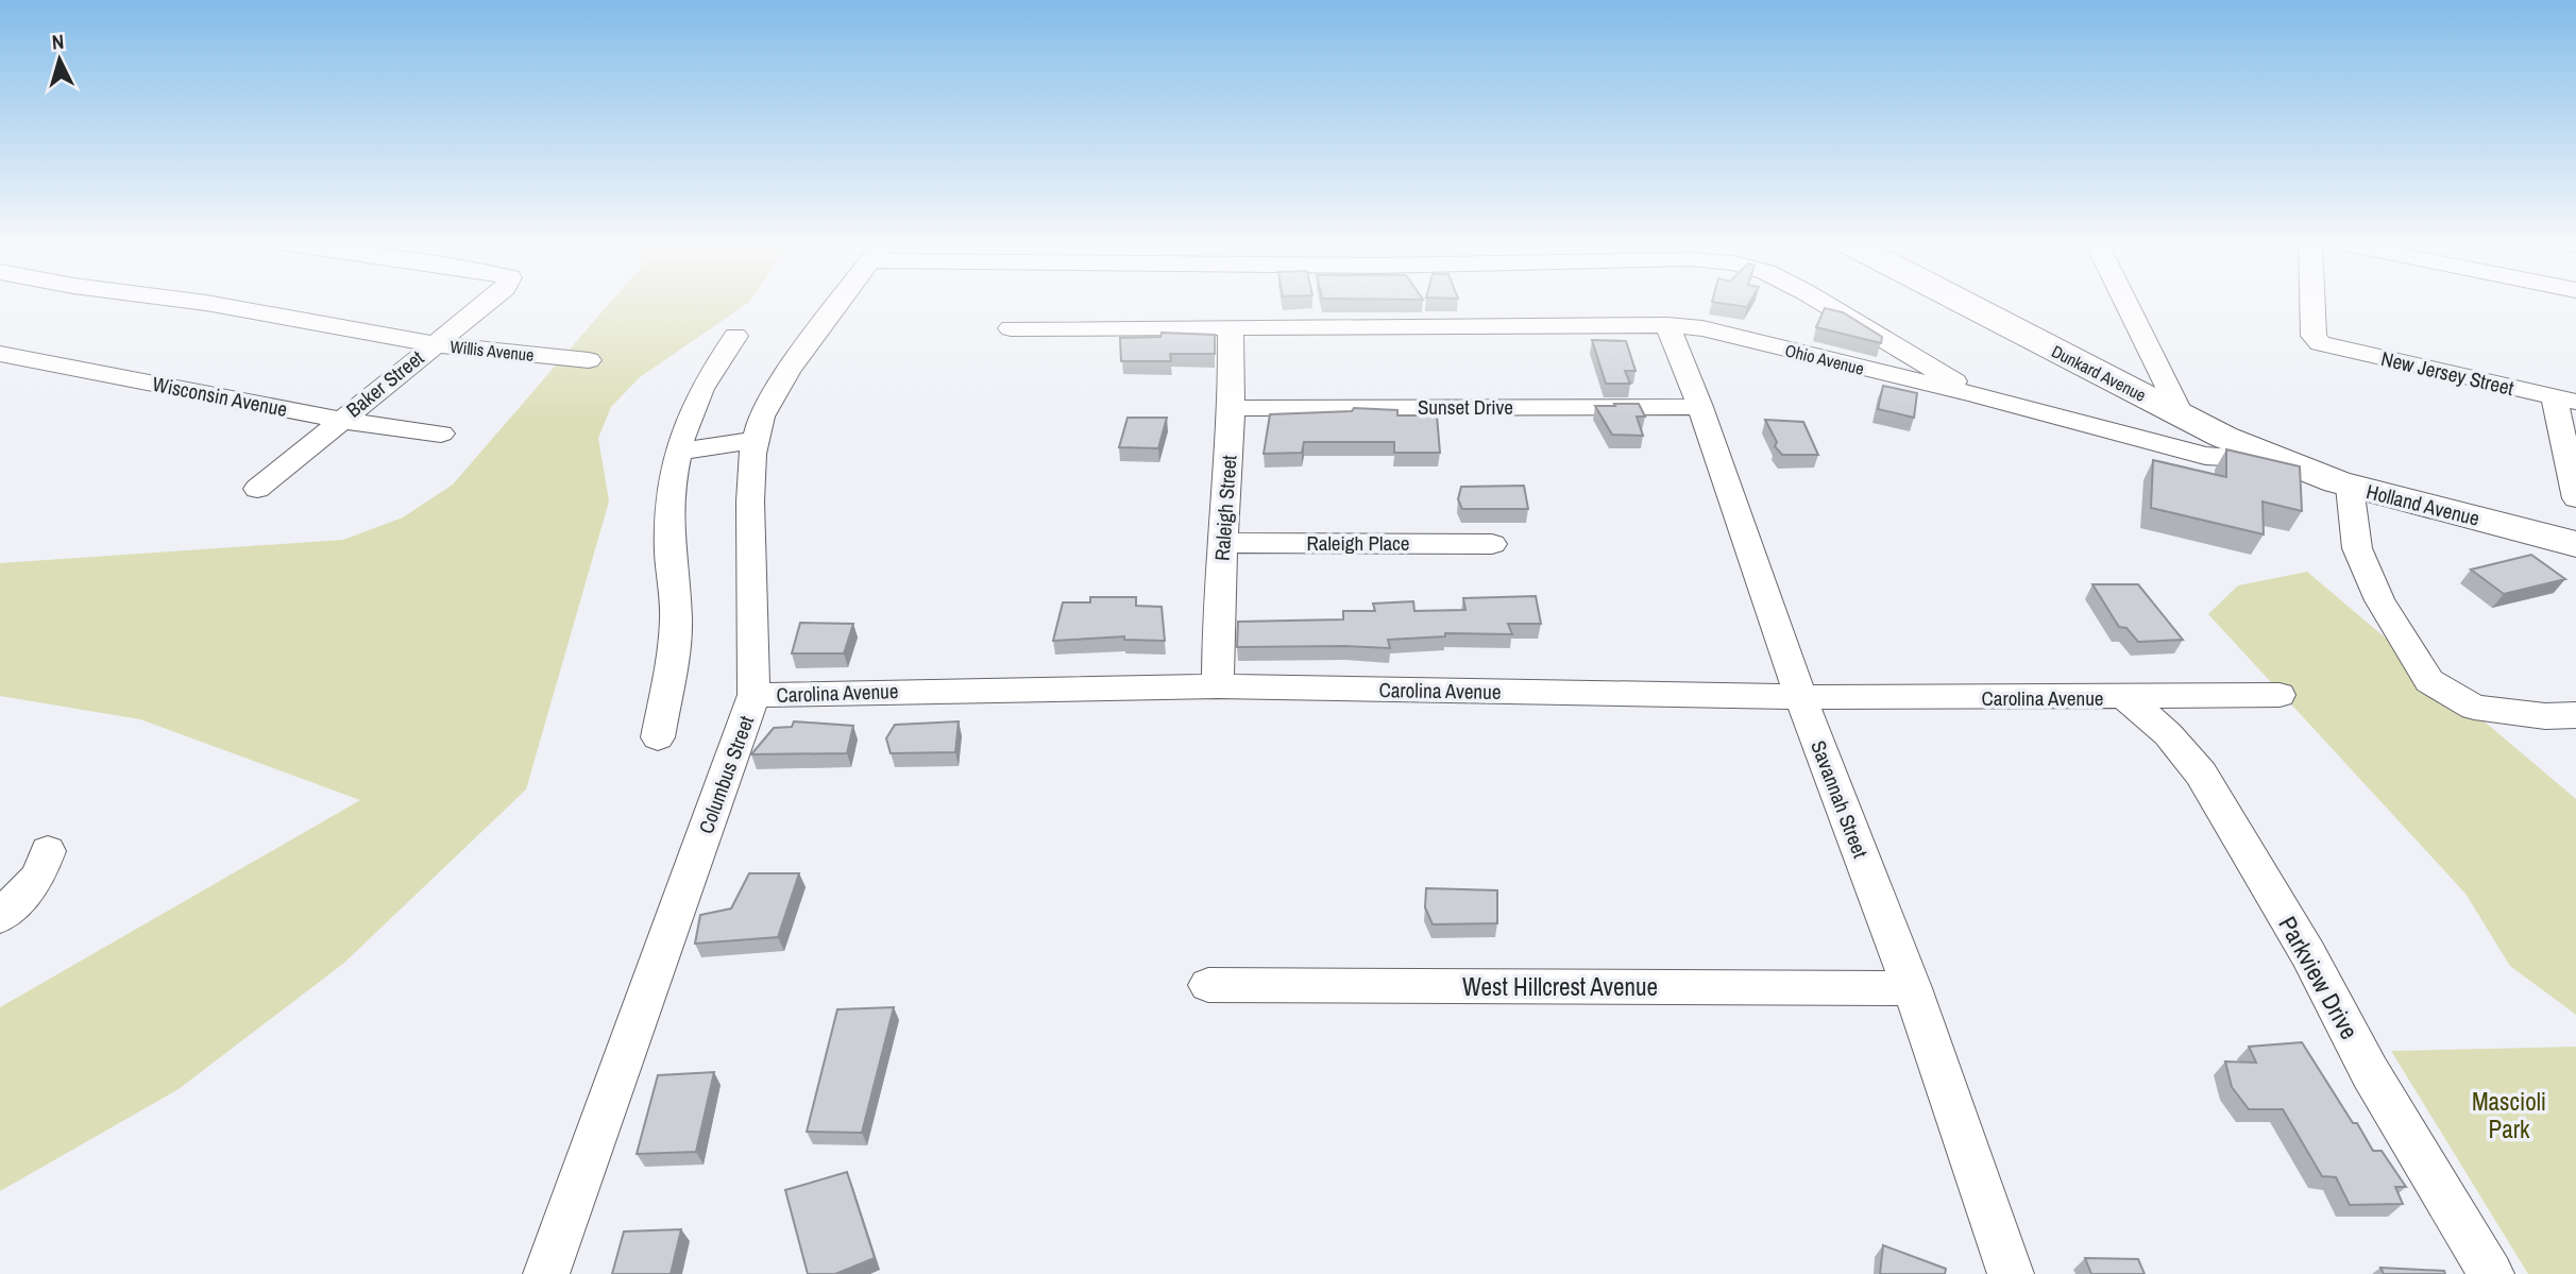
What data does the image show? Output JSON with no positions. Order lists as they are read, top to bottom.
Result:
{
  "streets": {
    "main road": ["Dunkard Avenue", "Holland Avenue"],
    "street": [
      "Willis Avenue",
      "Ohio Avenue",
      "New Jersey Street",
      "Baker Street",
      "Wisconsin Avenue",
      "Sunset Drive",
      "Raleigh Street",
      "Raleigh Place",
      "Carolina Avenue",
      "Columbus Street",
      "Savannah Street",
      "Parkview Drive",
      "West Hillcrest Avenue"
    ]
  },
  "crossings": [
    ["Willis Avenue", "Baker Street"],
    ["Ohio Avenue", "Dunkard Avenue"],
    ["Ohio Avenue", "Holland Avenue"],
    ["Ohio Avenue", "Raleigh Street"],
    ["Ohio Avenue", "Savannah Street"],
    ["Dunkard Avenue", "Holland Avenue"],
    ["Baker Street", "Wisconsin Avenue"],
    ["Sunset Drive", "Raleigh Street"],
    ["Sunset Drive", "Savannah Street"],
    ["Raleigh Street", "Raleigh Place"],
    ["Raleigh Street", "Carolina Avenue"],
    ["Carolina Avenue", "Columbus Street"],
    ["Carolina Avenue", "Savannah Street"],
    ["Carolina Avenue", "Parkview Drive"],
    ["Savannah Street", "West Hillcrest Avenue"]
  ],
  "parks": ["Mascioli Park"],
  "north": "top"
}
